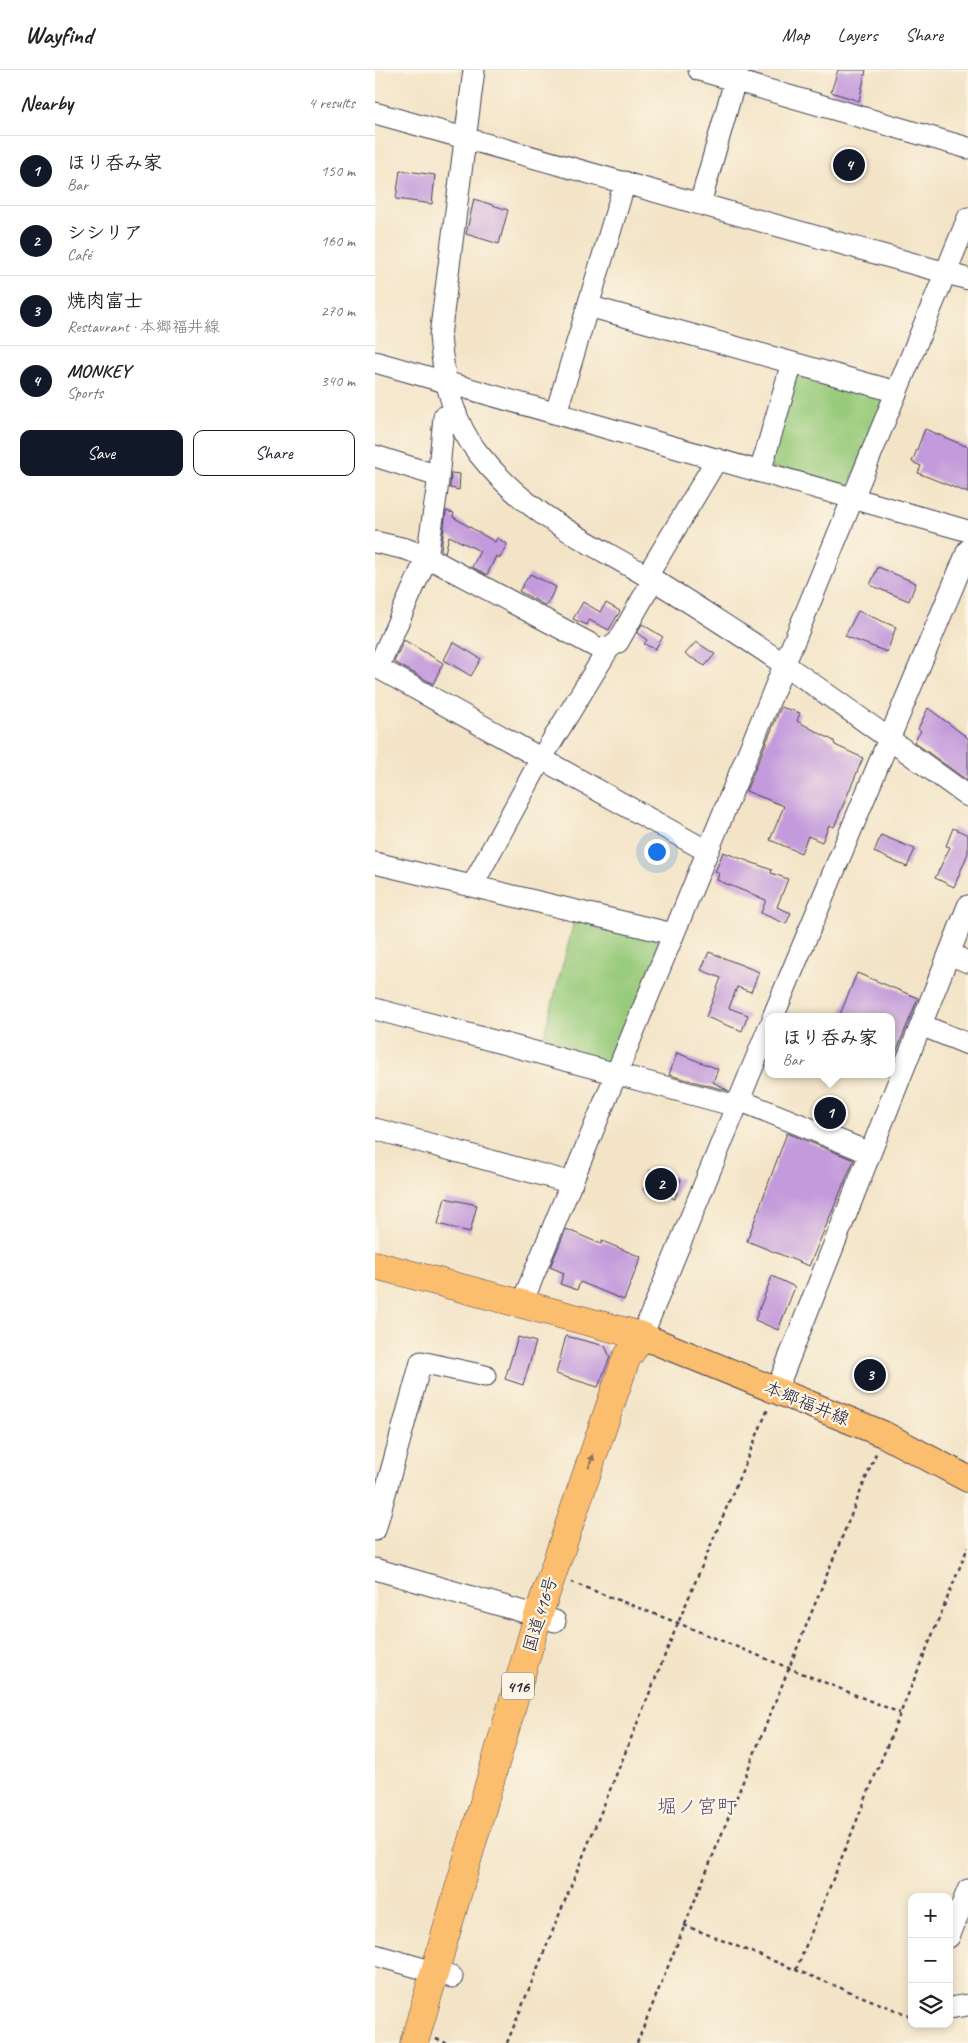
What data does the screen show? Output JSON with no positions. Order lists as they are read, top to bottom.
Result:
{
  "streets": {
    "highway": ["国道416号", "416"],
    "main road": ["本郷福井線"]
  },
  "crossings": [
    ["本郷福井線", "国道416号"]
  ],
  "districts": ["堀ノ宮町"],
  "page": {
    "header": "Wayfind",
    "nav": ["Map", "Layers", "Share"],
    "heading": ["Nearby", "4 results"],
    "list": [
      {
        "mark": "1",
        "name": "ほり呑み家",
        "note": "Bar",
        "value": "150 m"
      },
      {
        "mark": "2",
        "name": "シシリア",
        "note": "Café",
        "value": "160 m"
      },
      {
        "mark": "3",
        "name": "焼肉富士",
        "note": "Restaurant · 本郷福井線",
        "value": "270 m"
      },
      {
        "mark": "4",
        "name": "MONKEY",
        "note": "Sports",
        "value": "340 m"
      }
    ],
    "pins": [
      "4",
      "1",
      "2",
      "3"
    ],
    "buttons": ["Save", "Share"],
    "popup": ["ほり呑み家", "Bar"],
    "map_buttons": ["+", "−"]
  }
}
